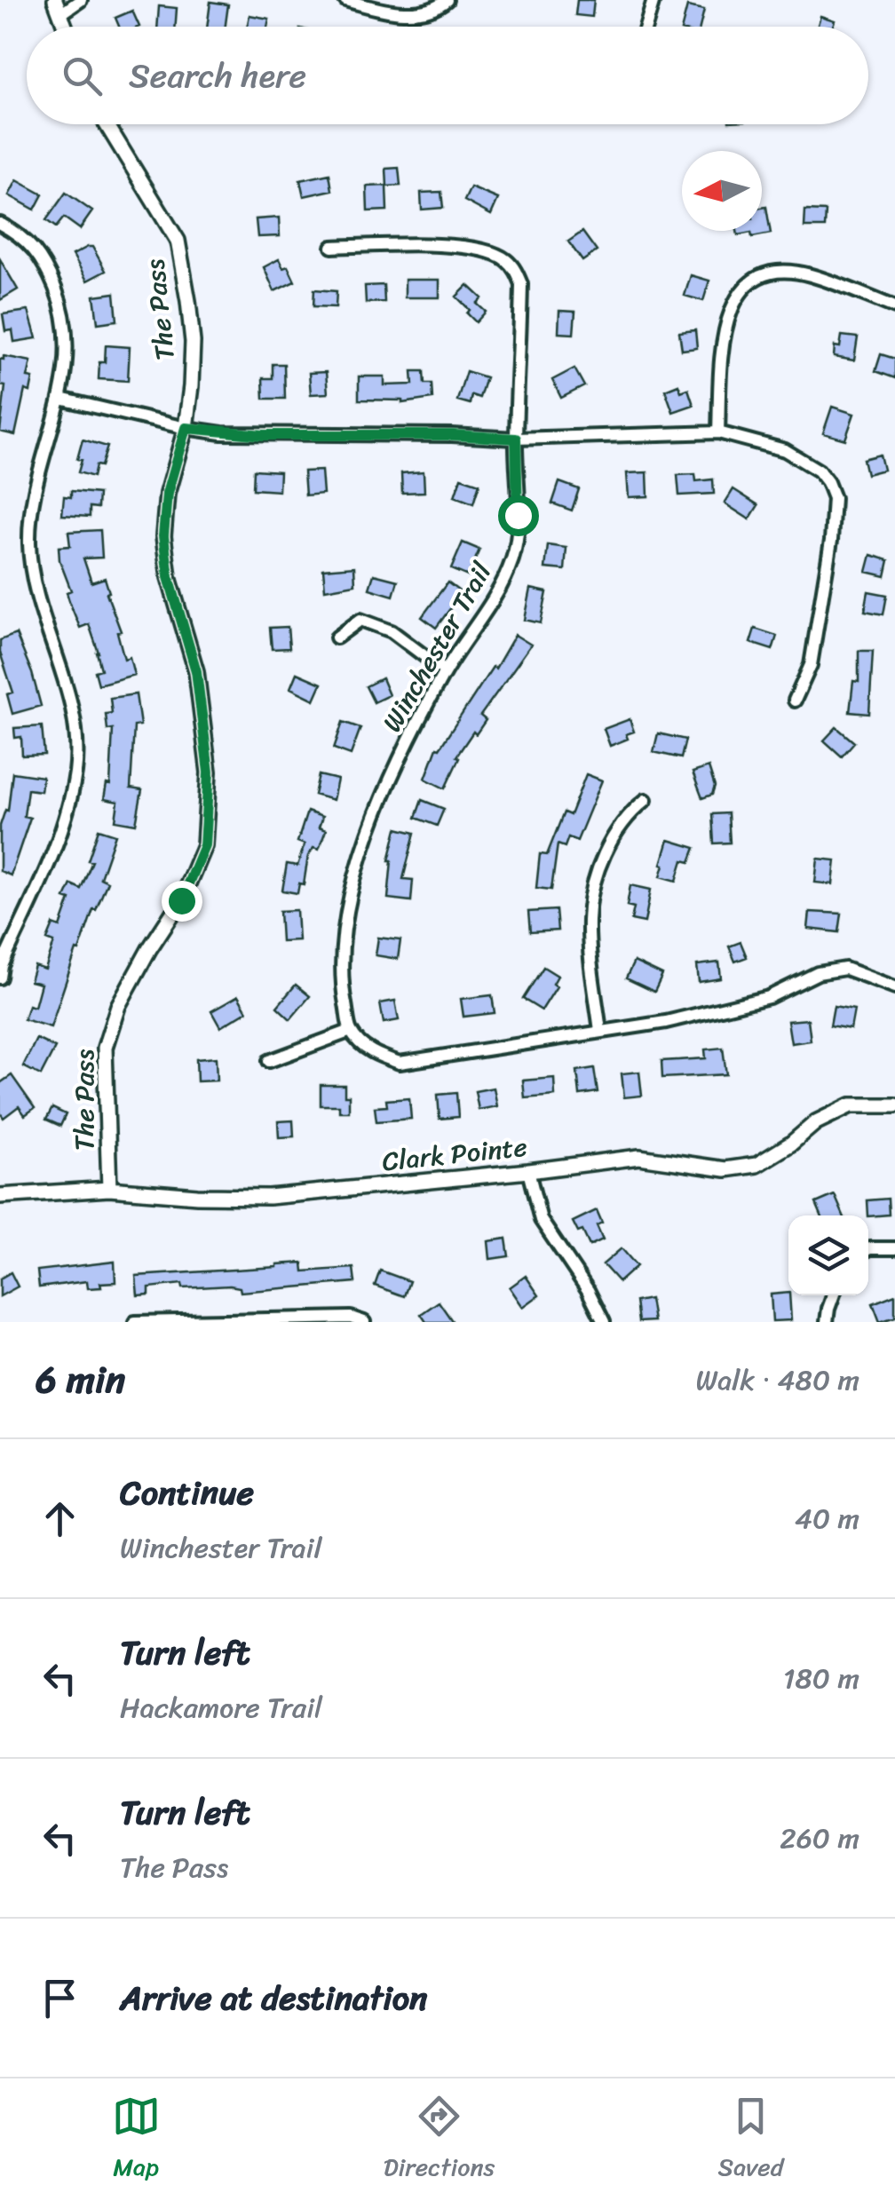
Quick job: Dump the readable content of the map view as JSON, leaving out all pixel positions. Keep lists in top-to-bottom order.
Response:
{
  "streets": {
    "street": ["The Pass", "Winchester Trail", "Clark Pointe"]
  },
  "crossings": [
    ["The Pass", "Clark Pointe"]
  ],
  "north": "left",
  "page": {
    "search": "Search here",
    "heading": ["6 min", "Walk · 480 m"],
    "list": [
      ["Continue", "Winchester Trail", "40 m"],
      ["Turn left", "Hackamore Trail", "180 m"],
      ["Turn left", "The Pass", "260 m"],
      "Arrive at destination"
    ],
    "nav": ["Map", "Directions", "Saved"]
  }
}
